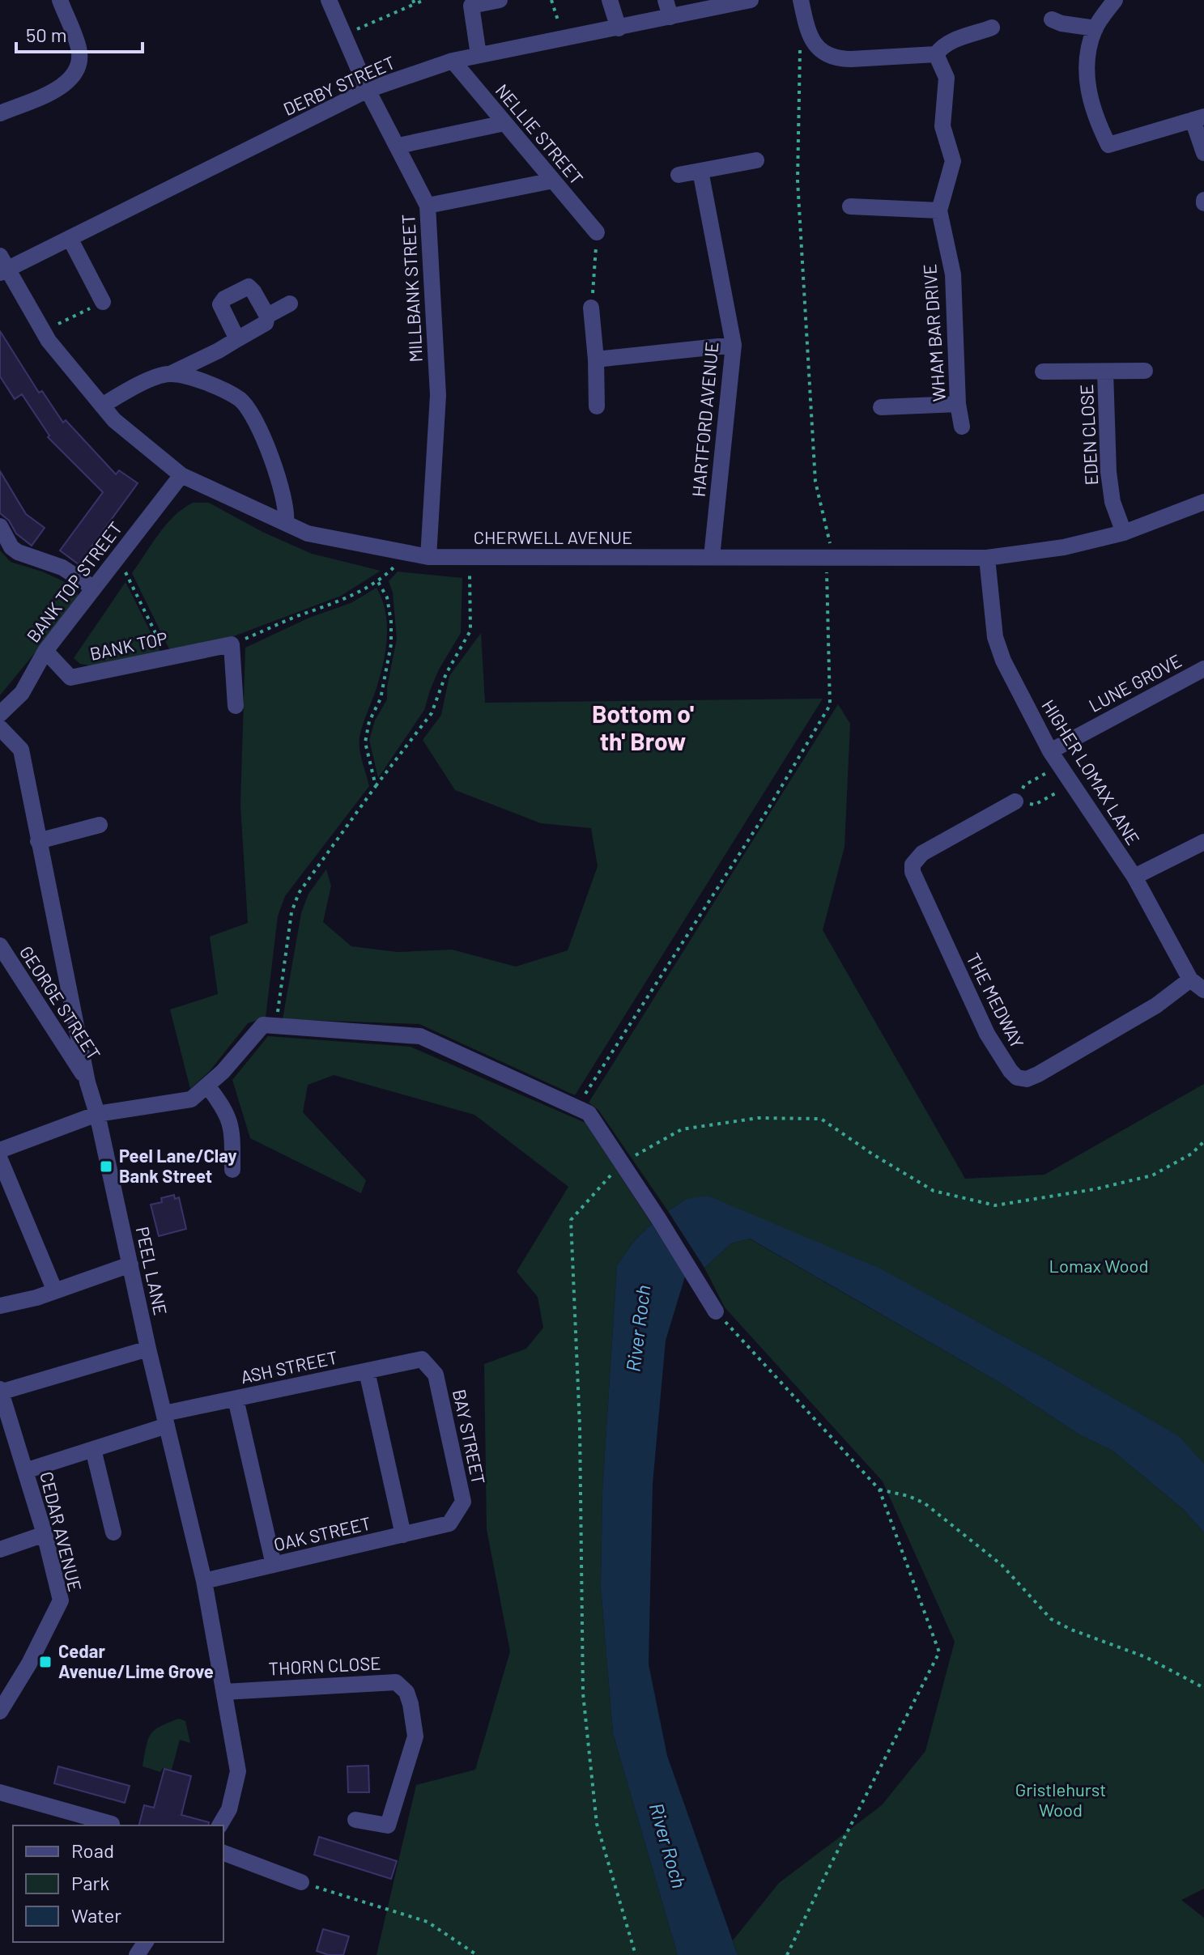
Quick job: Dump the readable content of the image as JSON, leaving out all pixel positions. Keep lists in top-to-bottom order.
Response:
{
  "streets": {
    "street": [
      "DERBY STREET",
      "NELLIE STREET",
      "MILLBANK STREET",
      "WHAM BAR DRIVE",
      "HARTFORD AVENUE",
      "EDEN CLOSE",
      "CHERWELL AVENUE",
      "BANK TOP STREET",
      "BANK TOP",
      "LUNE GROVE",
      "HIGHER LOMAX LANE",
      "THE MEDWAY",
      "GEORGE STREET",
      "PEEL LANE",
      "ASH STREET",
      "BAY STREET",
      "CEDAR AVENUE",
      "OAK STREET",
      "THORN CLOSE"
    ]
  },
  "crossings": [
    ["DERBY STREET", "NELLIE STREET"],
    ["DERBY STREET", "MILLBANK STREET"],
    ["DERBY STREET", "CHERWELL AVENUE"],
    ["MILLBANK STREET", "CHERWELL AVENUE"],
    ["HARTFORD AVENUE", "CHERWELL AVENUE"],
    ["EDEN CLOSE", "CHERWELL AVENUE"],
    ["CHERWELL AVENUE", "BANK TOP STREET"],
    ["CHERWELL AVENUE", "HIGHER LOMAX LANE"],
    ["BANK TOP STREET", "BANK TOP"],
    ["LUNE GROVE", "HIGHER LOMAX LANE"],
    ["HIGHER LOMAX LANE", "THE MEDWAY"],
    ["GEORGE STREET", "PEEL LANE"],
    ["PEEL LANE", "ASH STREET"],
    ["PEEL LANE", "OAK STREET"],
    ["PEEL LANE", "THORN CLOSE"],
    ["ASH STREET", "BAY STREET"],
    ["ASH STREET", "CEDAR AVENUE"],
    ["BAY STREET", "OAK STREET"]
  ],
  "districts": ["Bottom o' th' Brow"],
  "water": ["River Roch"],
  "parks": ["Lomax Wood", "Gristlehurst Wood"],
  "places": {
    "transit": ["Peel Lane/Clay Bank Street", "Cedar Avenue/Lime Grove"]
  },
  "legend": ["Road", "Park", "Water"],
  "scale_bar": "50 m"
}
